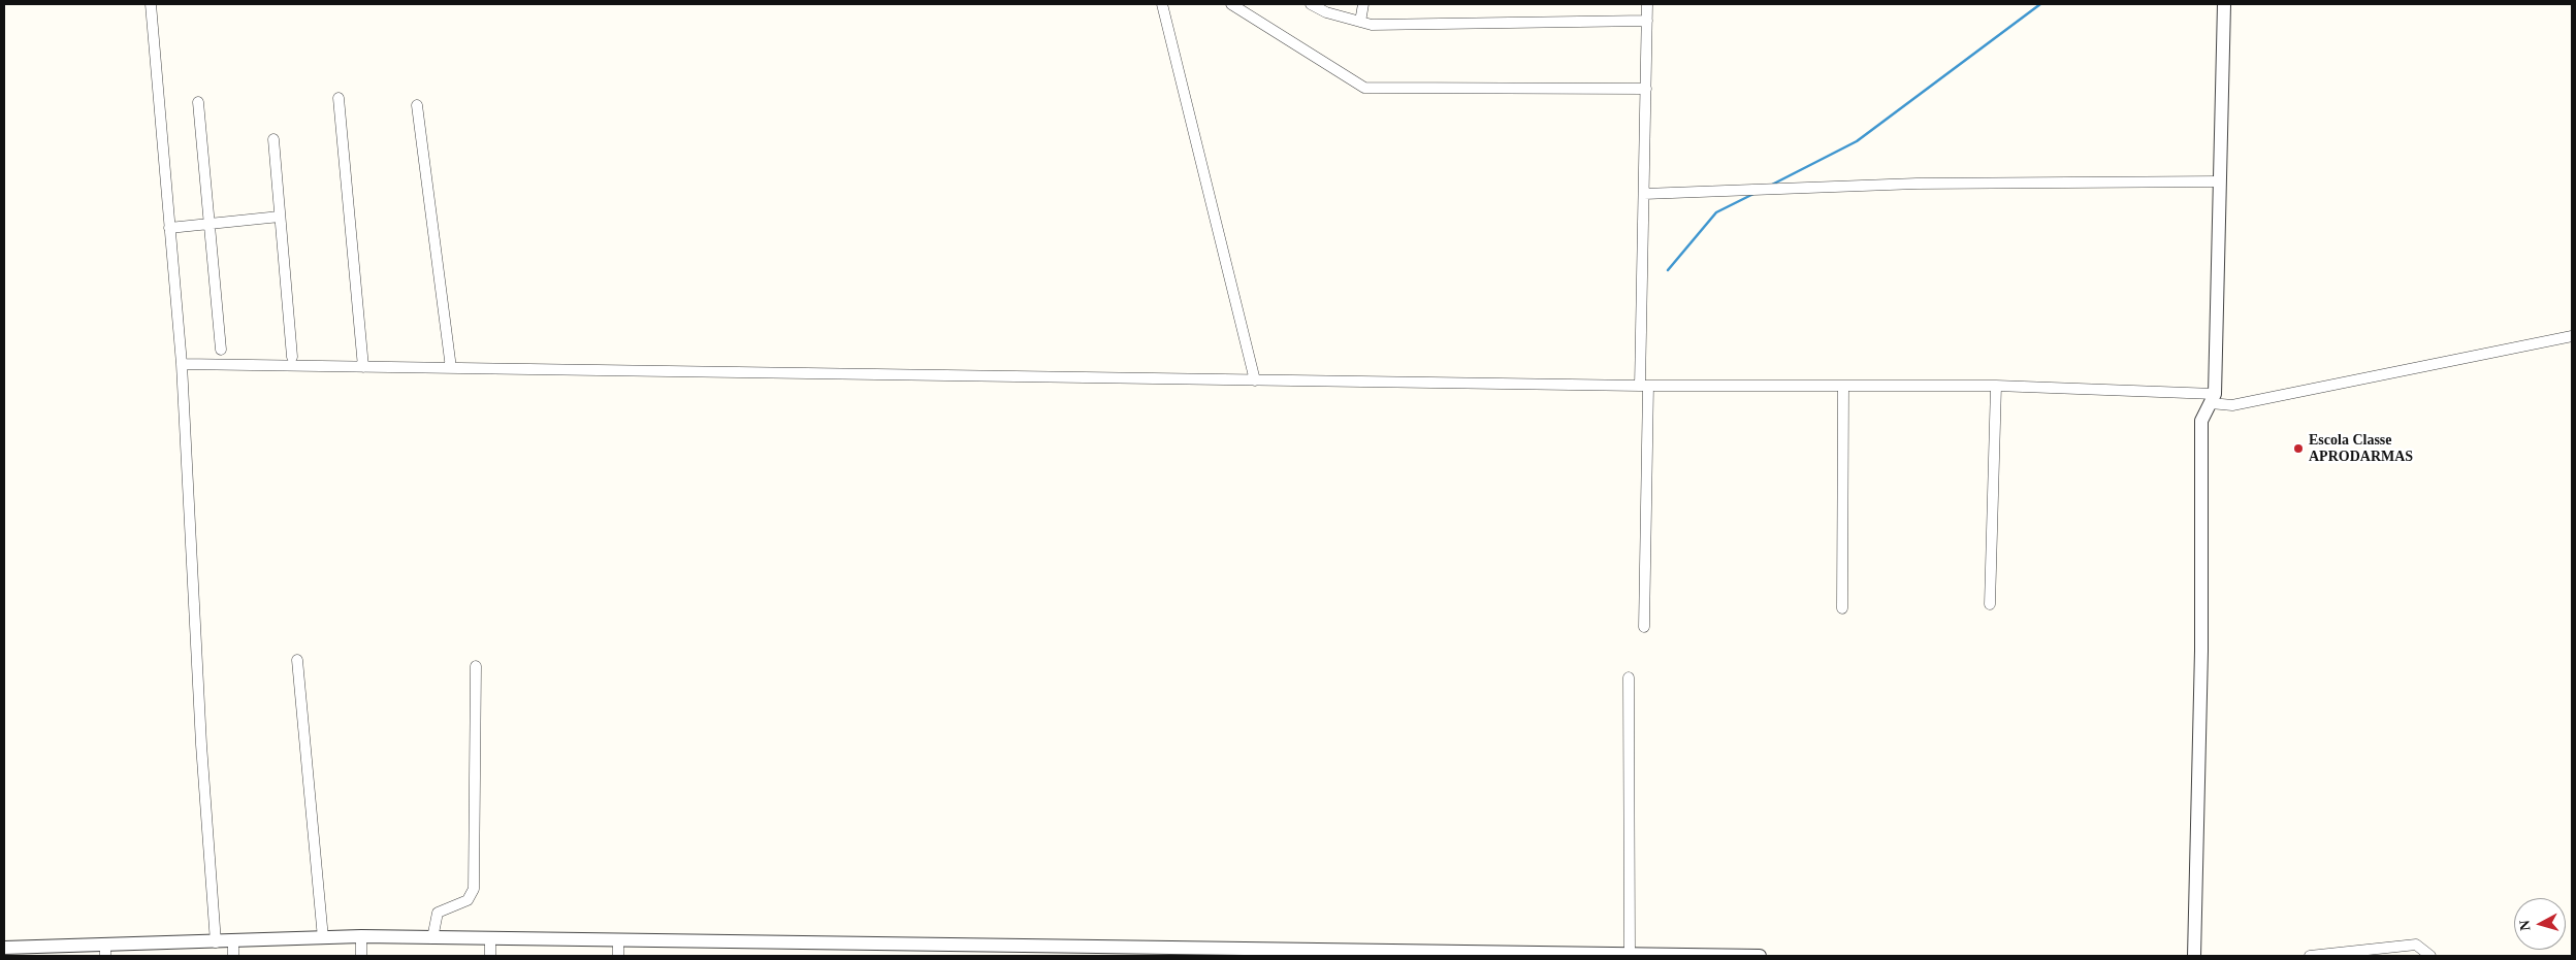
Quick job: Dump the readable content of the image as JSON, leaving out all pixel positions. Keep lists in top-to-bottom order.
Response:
{
  "places": ["Escola Classe APRODARMAS"],
  "north": "left"
}
